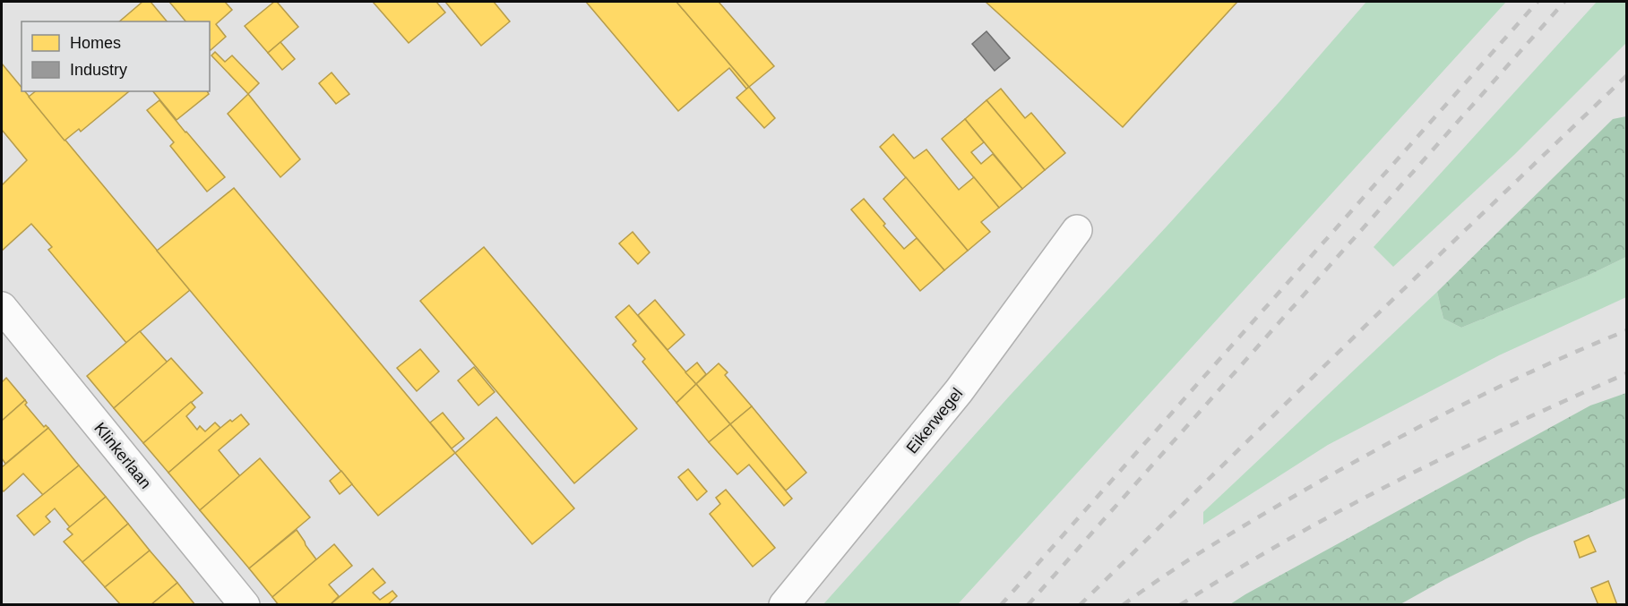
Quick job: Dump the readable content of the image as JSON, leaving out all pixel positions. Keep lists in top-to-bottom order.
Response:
{
  "streets": {
    "street": ["Eikerwegel", "Klinkerlaan"]
  },
  "legend": ["Homes", "Industry"]
}
